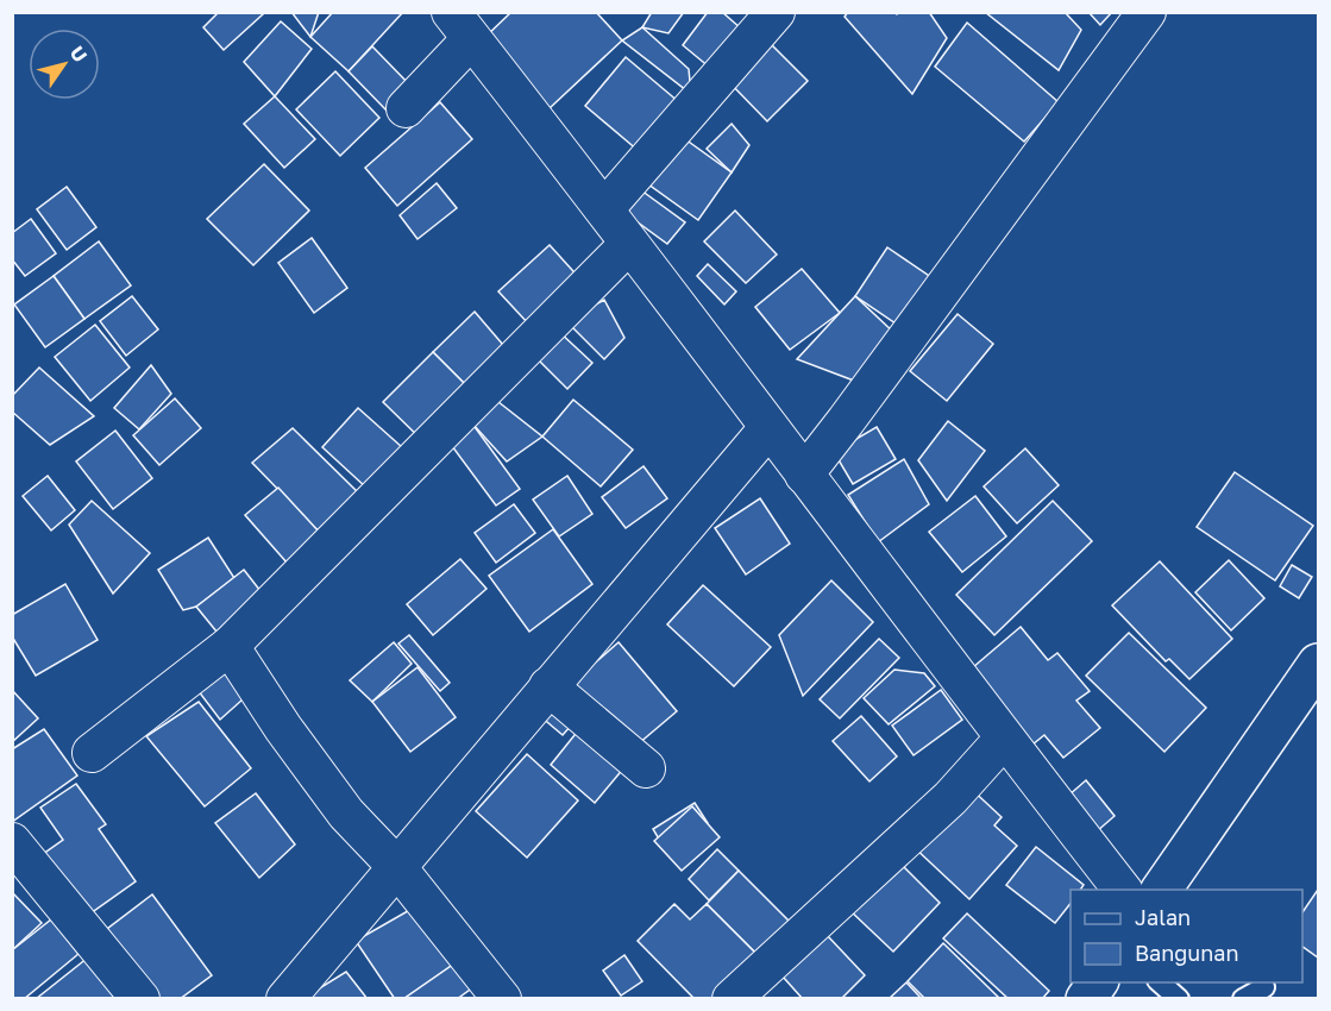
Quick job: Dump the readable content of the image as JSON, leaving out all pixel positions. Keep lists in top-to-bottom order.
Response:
{
  "legend": ["Jalan", "Bangunan"],
  "north": "top right"
}
